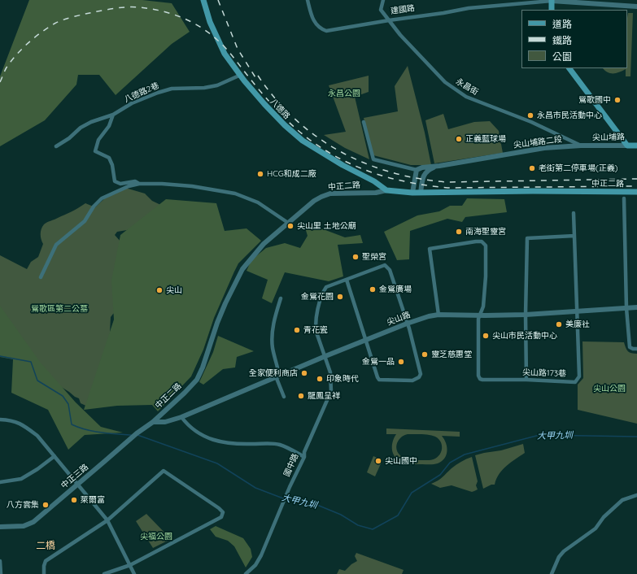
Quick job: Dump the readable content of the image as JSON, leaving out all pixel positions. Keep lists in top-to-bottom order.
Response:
{
  "streets": {
    "main road": ["八德路", "尖山埔路", "中正二路"],
    "street": [
      "建國路",
      "永昌街",
      "八德路2巷",
      "尖山埔路二段",
      "尖山路",
      "尖山路173巷",
      "國中路",
      "中正三路"
    ]
  },
  "crossings": [
    ["建國路", "永昌街"],
    ["永昌街", "尖山埔路"],
    ["永昌街", "尖山埔路二段"],
    ["八德路2巷", "八德路"],
    ["八德路", "中正二路"],
    ["尖山埔路", "尖山埔路二段"],
    ["中正二路", "尖山路"],
    ["中正二路", "中正三路"],
    ["尖山路", "尖山路173巷"],
    ["尖山路", "國中路"],
    ["尖山路", "中正三路"]
  ],
  "districts": ["二橋"],
  "water": ["大甲九圳"],
  "parks": [
    "永昌公園",
    "鶯歌區第二公墓",
    "尖山公園",
    "尖福公園"
  ],
  "places": [
    "鶯歌國中",
    "永昌市民活動中心",
    "正義藍球場",
    "老街第二停車場(正義)",
    "HCG和成二廠",
    "尖山里 土地公廟",
    "南海聖靈宮",
    "聖榮宮",
    "金鶯廣場",
    "尖山",
    "金鶯花園",
    "美廉社",
    "青花瓷",
    "尖山市民活動中心",
    "靈芝慈惠堂",
    "金鶯一品",
    "全家便利商店",
    "印象時代",
    "龍鳳呈祥",
    "尖山國中",
    "萊爾富",
    "八方雲集"
  ],
  "legend": ["道路", "鐵路", "公園"]
}
